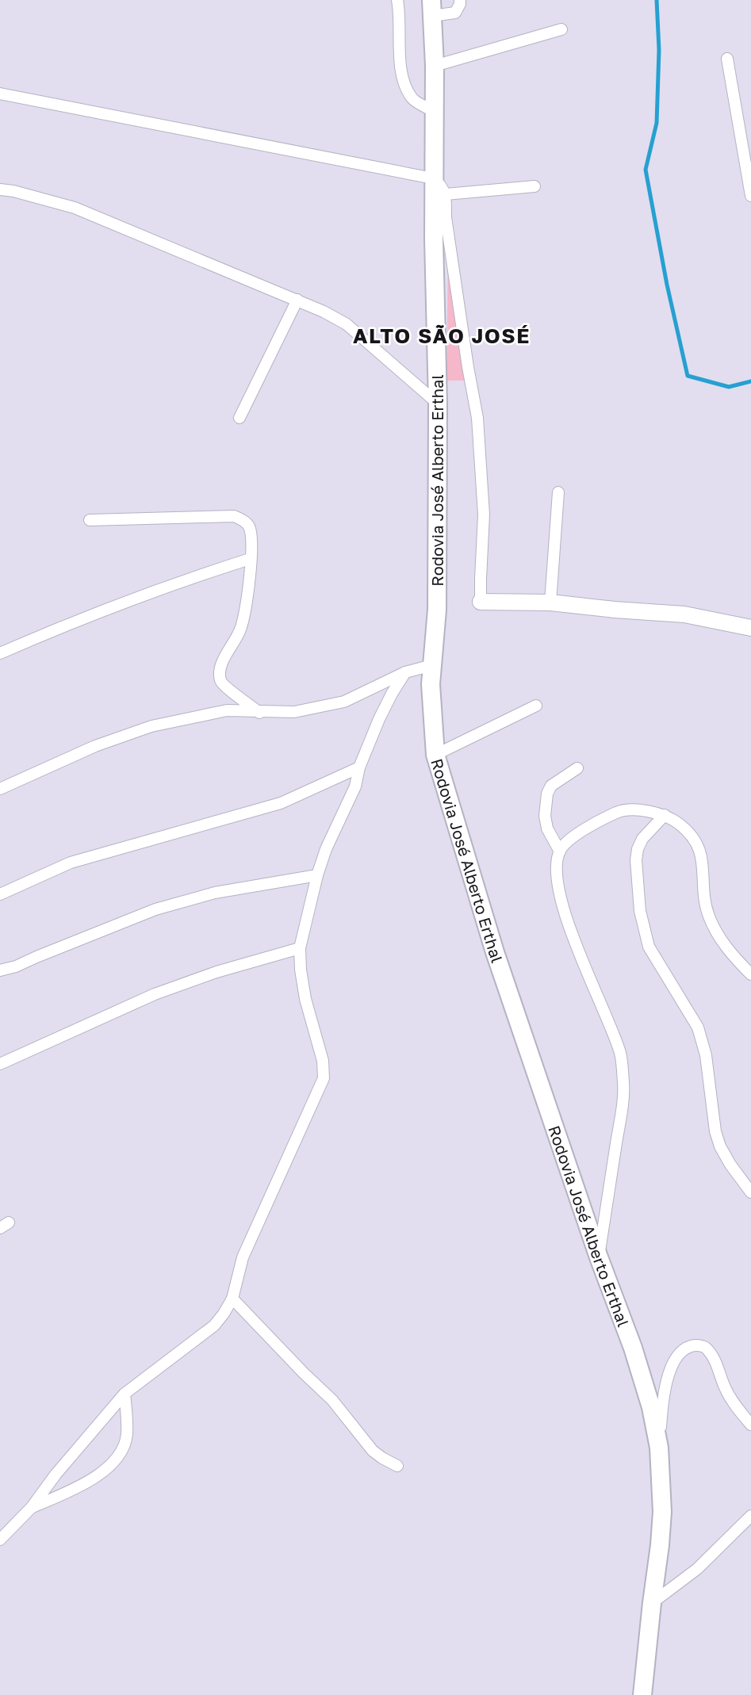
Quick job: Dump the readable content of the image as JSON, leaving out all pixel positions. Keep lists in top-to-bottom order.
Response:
{
  "streets": {
    "main road": ["Rodovia José Alberto Erthal"]
  },
  "districts": ["ALTO SÃO JOSÉ"]
}
